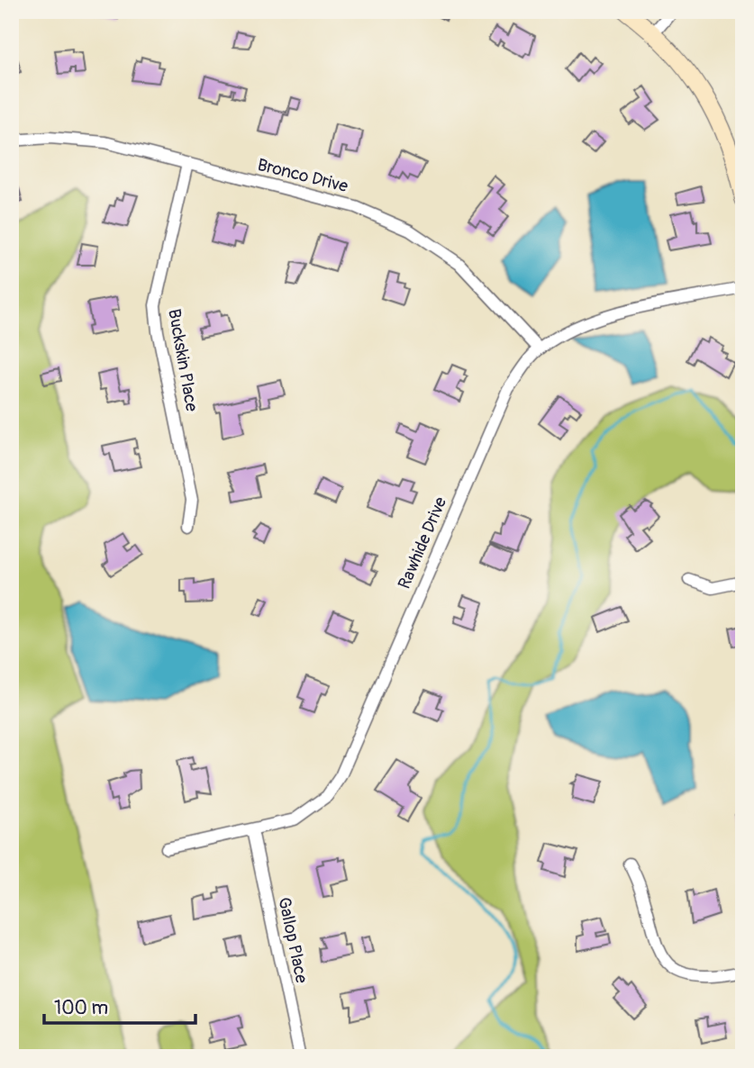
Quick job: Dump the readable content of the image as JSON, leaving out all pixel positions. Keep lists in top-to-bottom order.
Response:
{
  "streets": {
    "street": [
      "Bronco Drive",
      "Buckskin Place",
      "Rawhide Drive",
      "Gallop Place"
    ]
  },
  "crossings": [
    ["Bronco Drive", "Buckskin Place"],
    ["Bronco Drive", "Rawhide Drive"],
    ["Rawhide Drive", "Gallop Place"]
  ],
  "scale_bar": "100 m"
}
